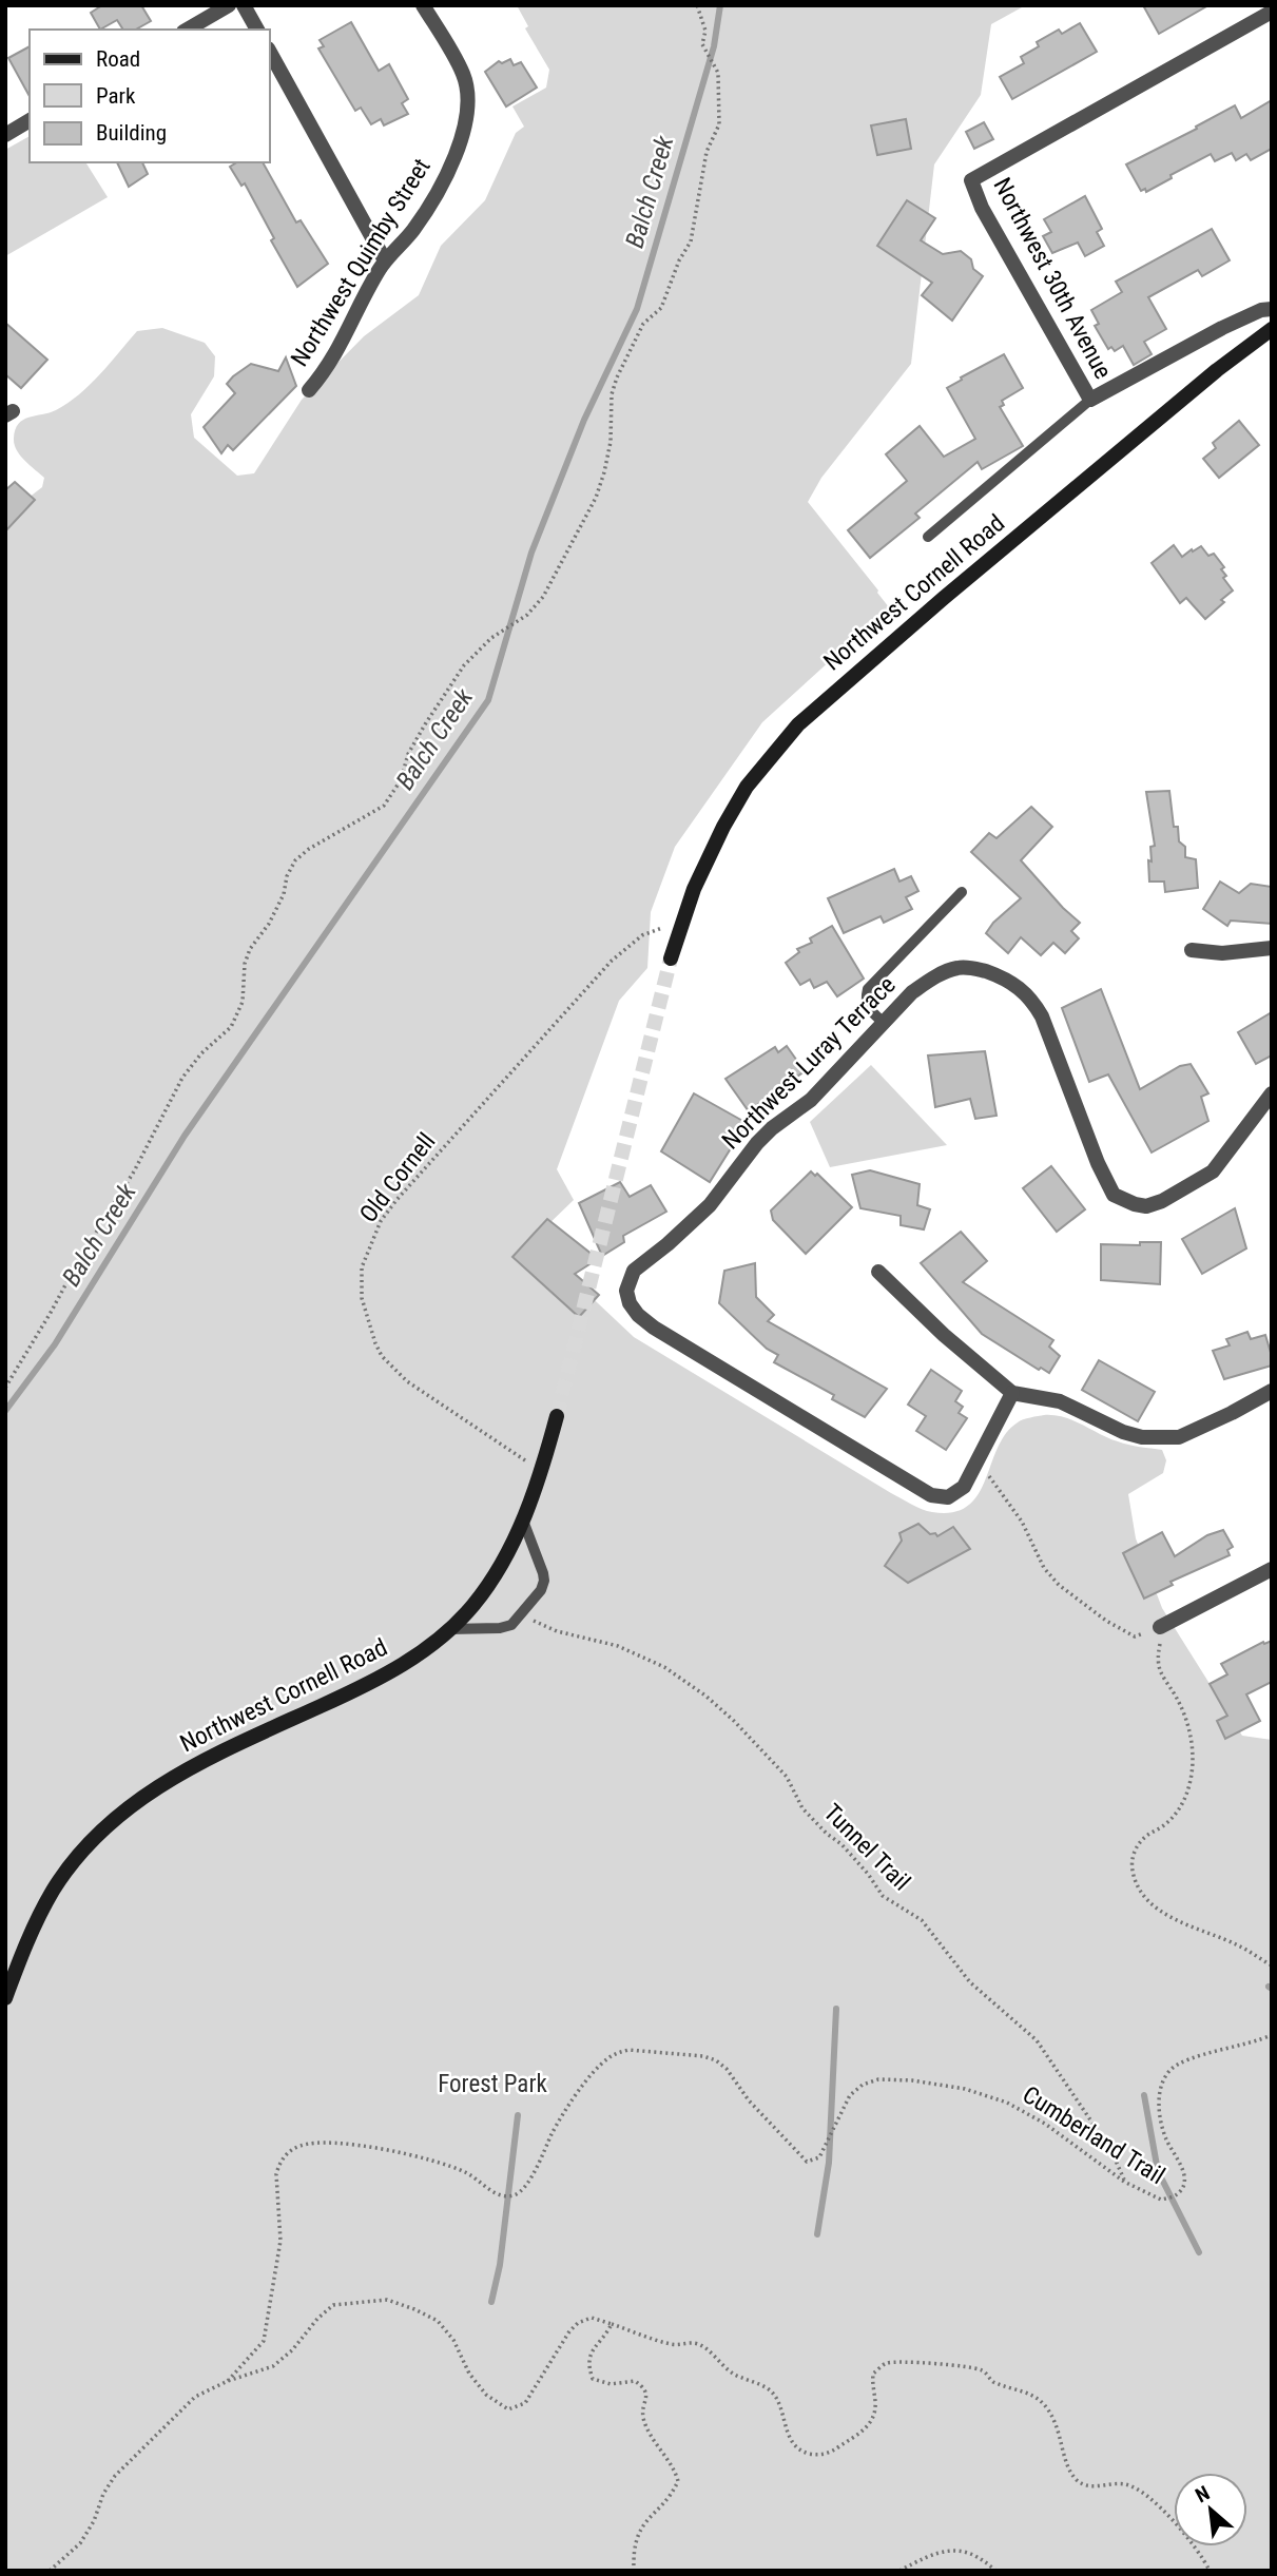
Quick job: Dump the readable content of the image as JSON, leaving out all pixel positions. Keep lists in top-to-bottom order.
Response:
{
  "streets": {
    "main road": ["Northwest Cornell Road"],
    "street": ["Northwest Quimby Street", "Northwest 30th Avenue", "Northwest Luray Terrace"],
    "path": ["Old Cornell", "Tunnel Trail", "Cumberland Trail"]
  },
  "crossings": [
    ["Northwest Cornell Road", "Old Cornell"],
    ["Tunnel Trail", "Cumberland Trail"]
  ],
  "water": ["Balch Creek"],
  "parks": ["Forest Park"],
  "legend": ["Road", "Park", "Building"],
  "north": "top left"
}
